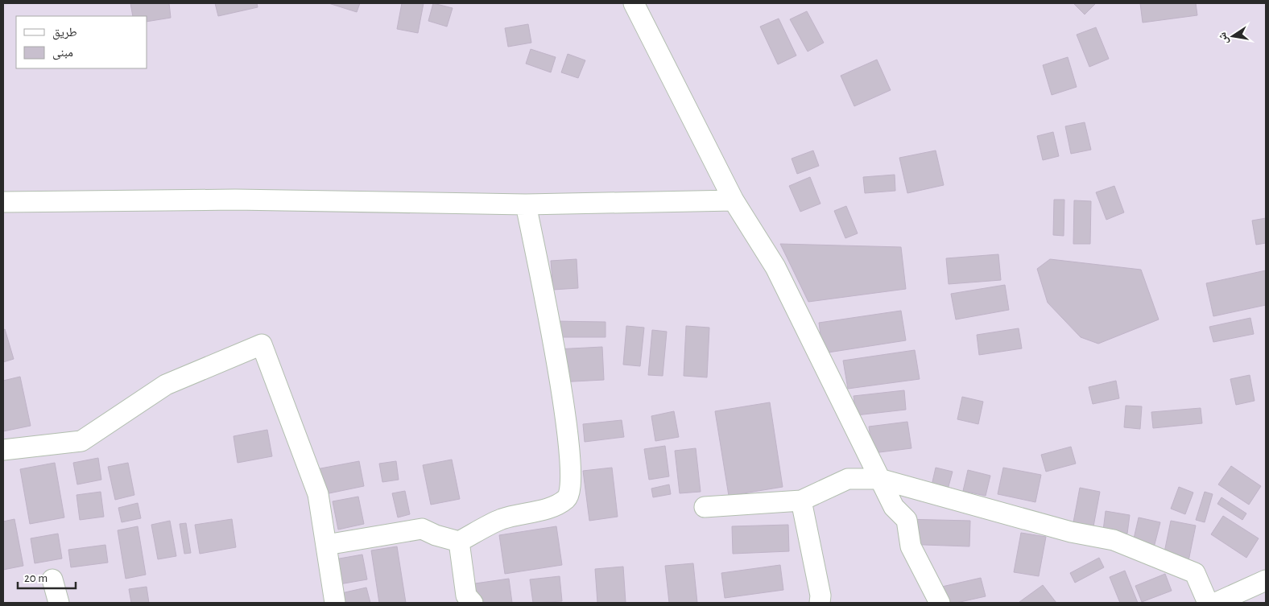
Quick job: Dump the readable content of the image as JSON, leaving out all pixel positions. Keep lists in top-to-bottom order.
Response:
{
  "legend": ["طريق", "مبنى"],
  "scale_bar": "20 m",
  "north": "left"
}
